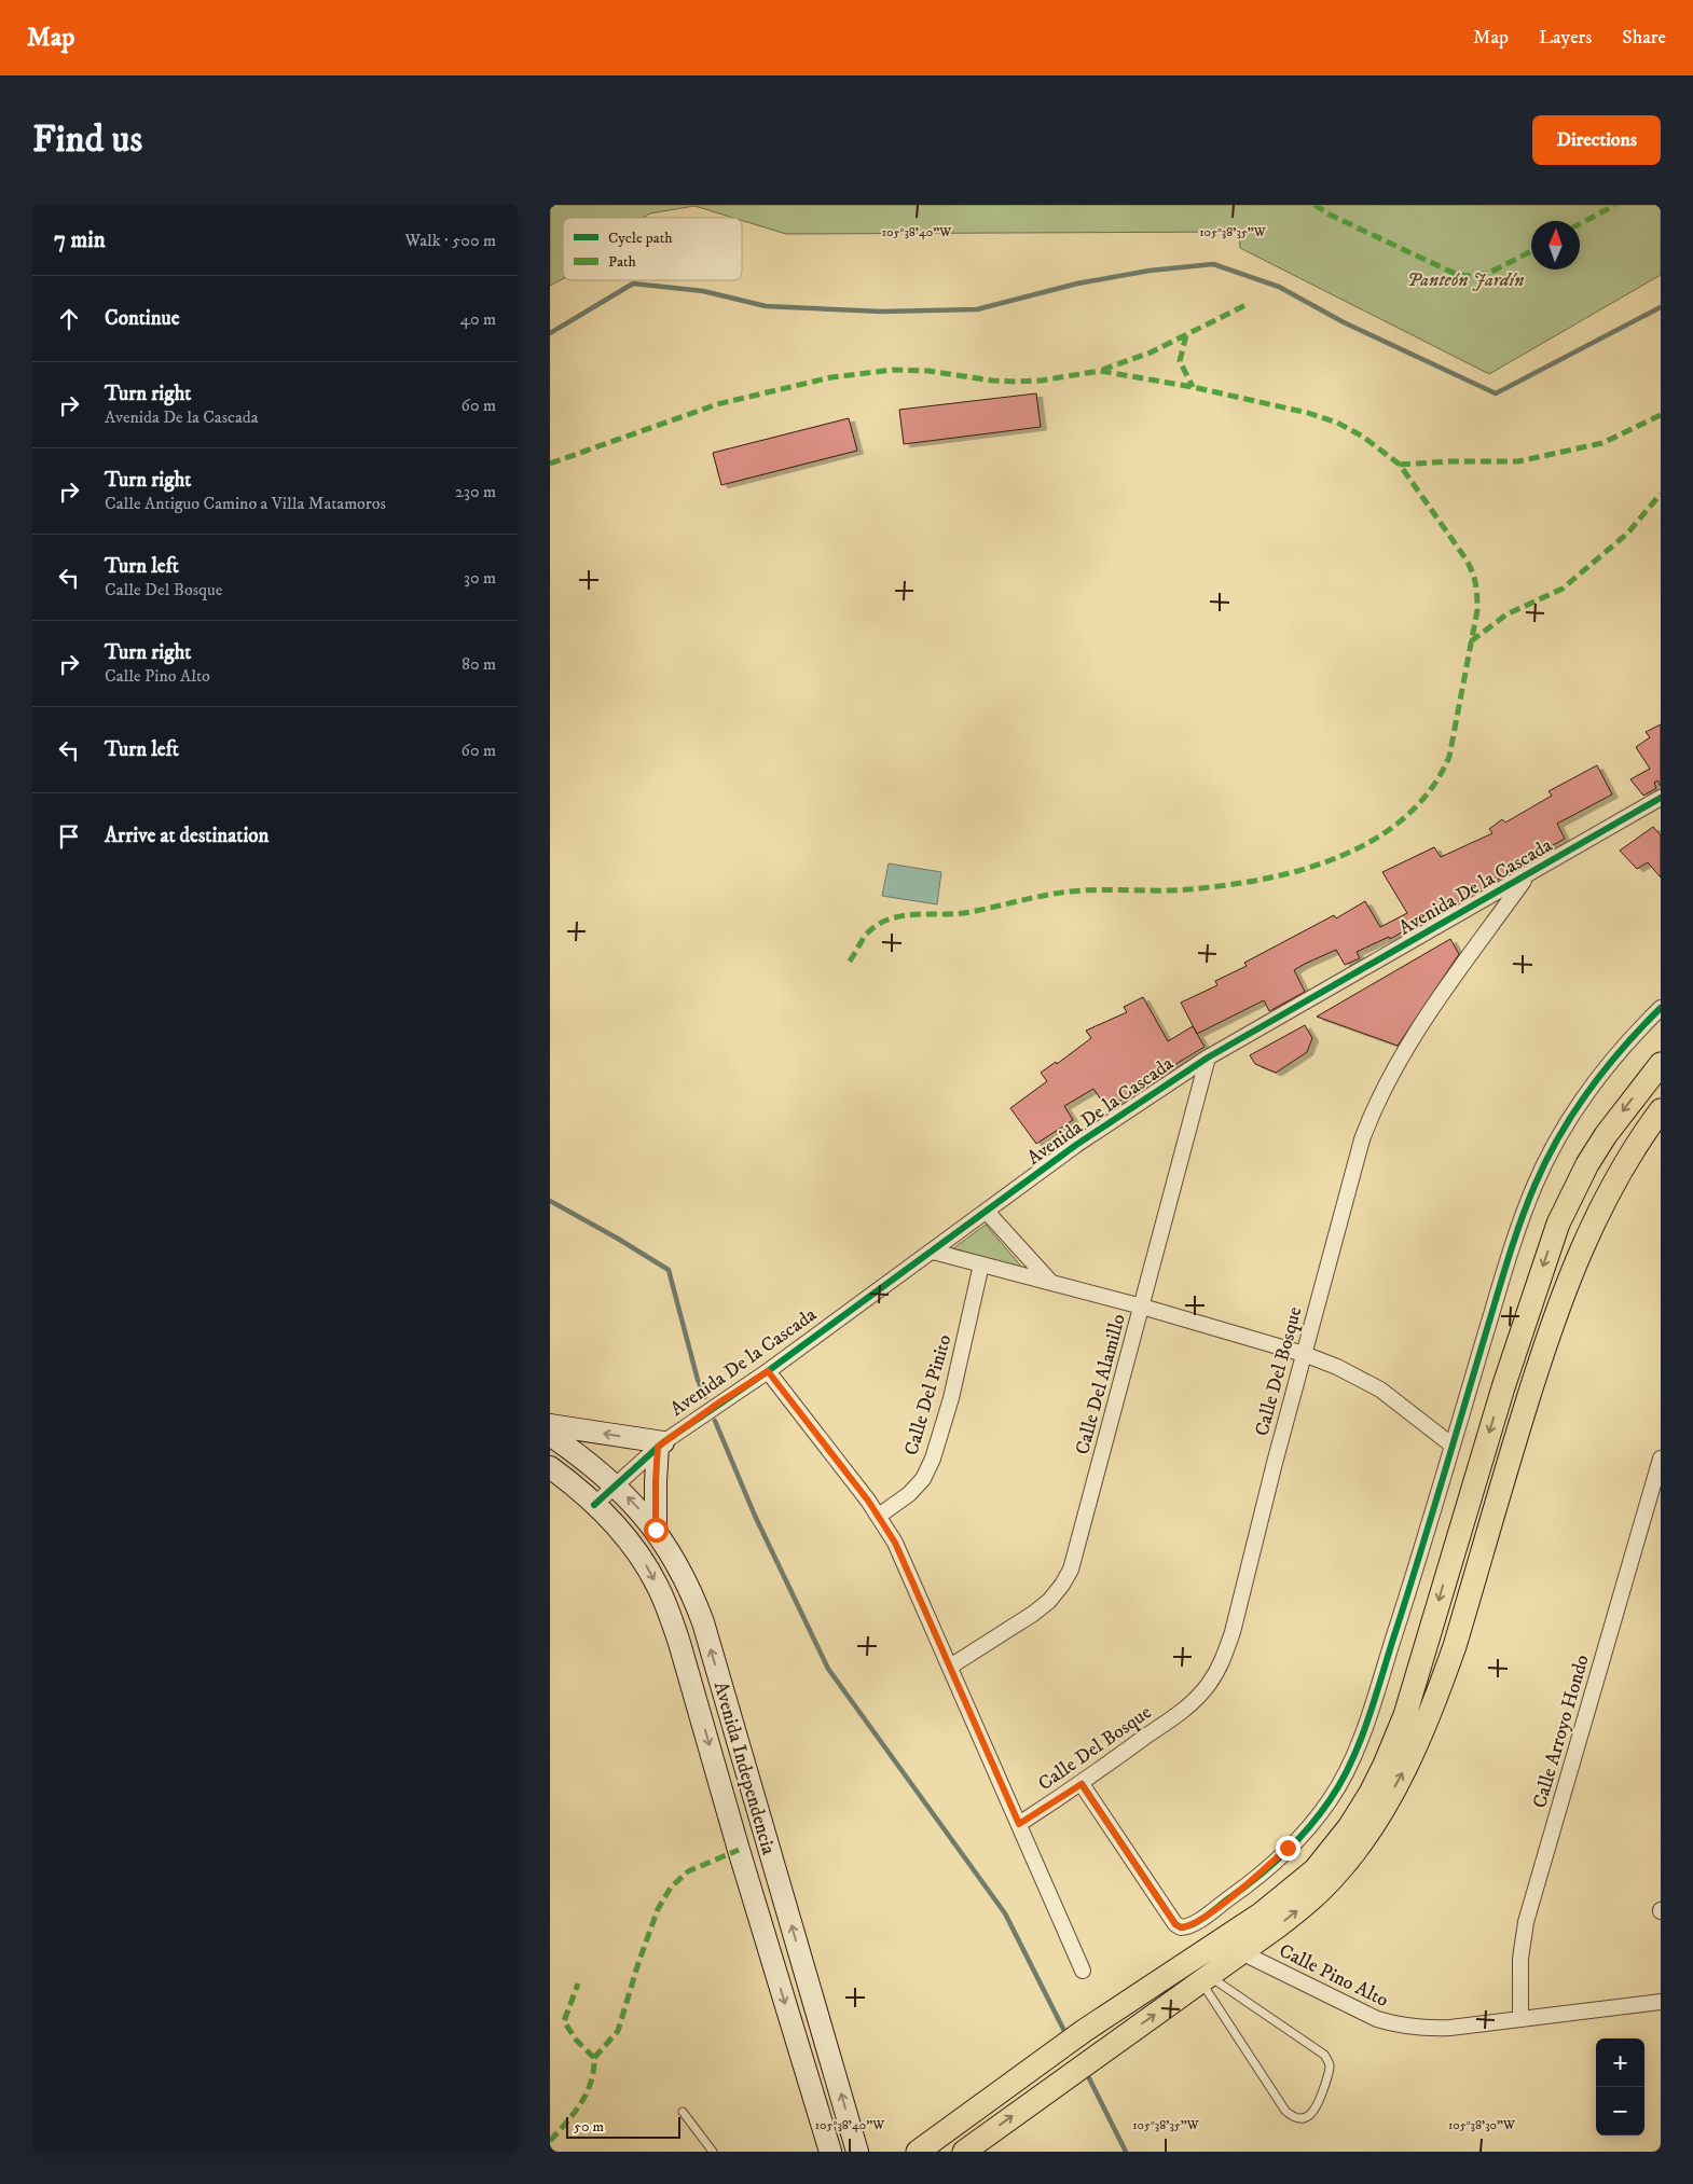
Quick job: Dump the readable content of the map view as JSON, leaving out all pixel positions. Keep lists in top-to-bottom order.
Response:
{
  "streets": {
    "main road": ["Avenida Independencia"],
    "street": [
      "Avenida De la Cascada",
      "Calle Del Bosque",
      "Calle Del Alamillo",
      "Calle Del Pinito",
      "Calle Arroyo Hondo",
      "Calle Pino Alto"
    ]
  },
  "crossings": [
    ["Avenida De la Cascada", "Calle Del Bosque"],
    ["Avenida De la Cascada", "Calle Del Alamillo"],
    ["Avenida De la Cascada", "Avenida Independencia"],
    ["Calle Arroyo Hondo", "Calle Pino Alto"]
  ],
  "parks": ["Panteón Jardín"],
  "legend": ["Cycle path", "Path"],
  "scale_bar": "50 m",
  "north": "top",
  "page": {
    "header": "Map",
    "nav": ["Map", "Layers", "Share"],
    "buttons": "Directions",
    "title": "Find us",
    "heading": ["7 min", "Walk · 500 m"],
    "list": [
      ["Continue", "40 m"],
      ["Turn right", "Avenida De la Cascada", "60 m"],
      ["Turn right", "Calle Antiguo Camino a Villa Matamoros", "230 m"],
      ["Turn left", "Calle Del Bosque", "30 m"],
      ["Turn right", "Calle Pino Alto", "80 m"],
      ["Turn left", "60 m"],
      "Arrive at destination"
    ],
    "map_buttons": ["+", "−"],
    "scale": "50 m"
  },
  "coordinates": ["105°38'40\"W", "105°38'35\"W", "105°38'30\"W"]
}
